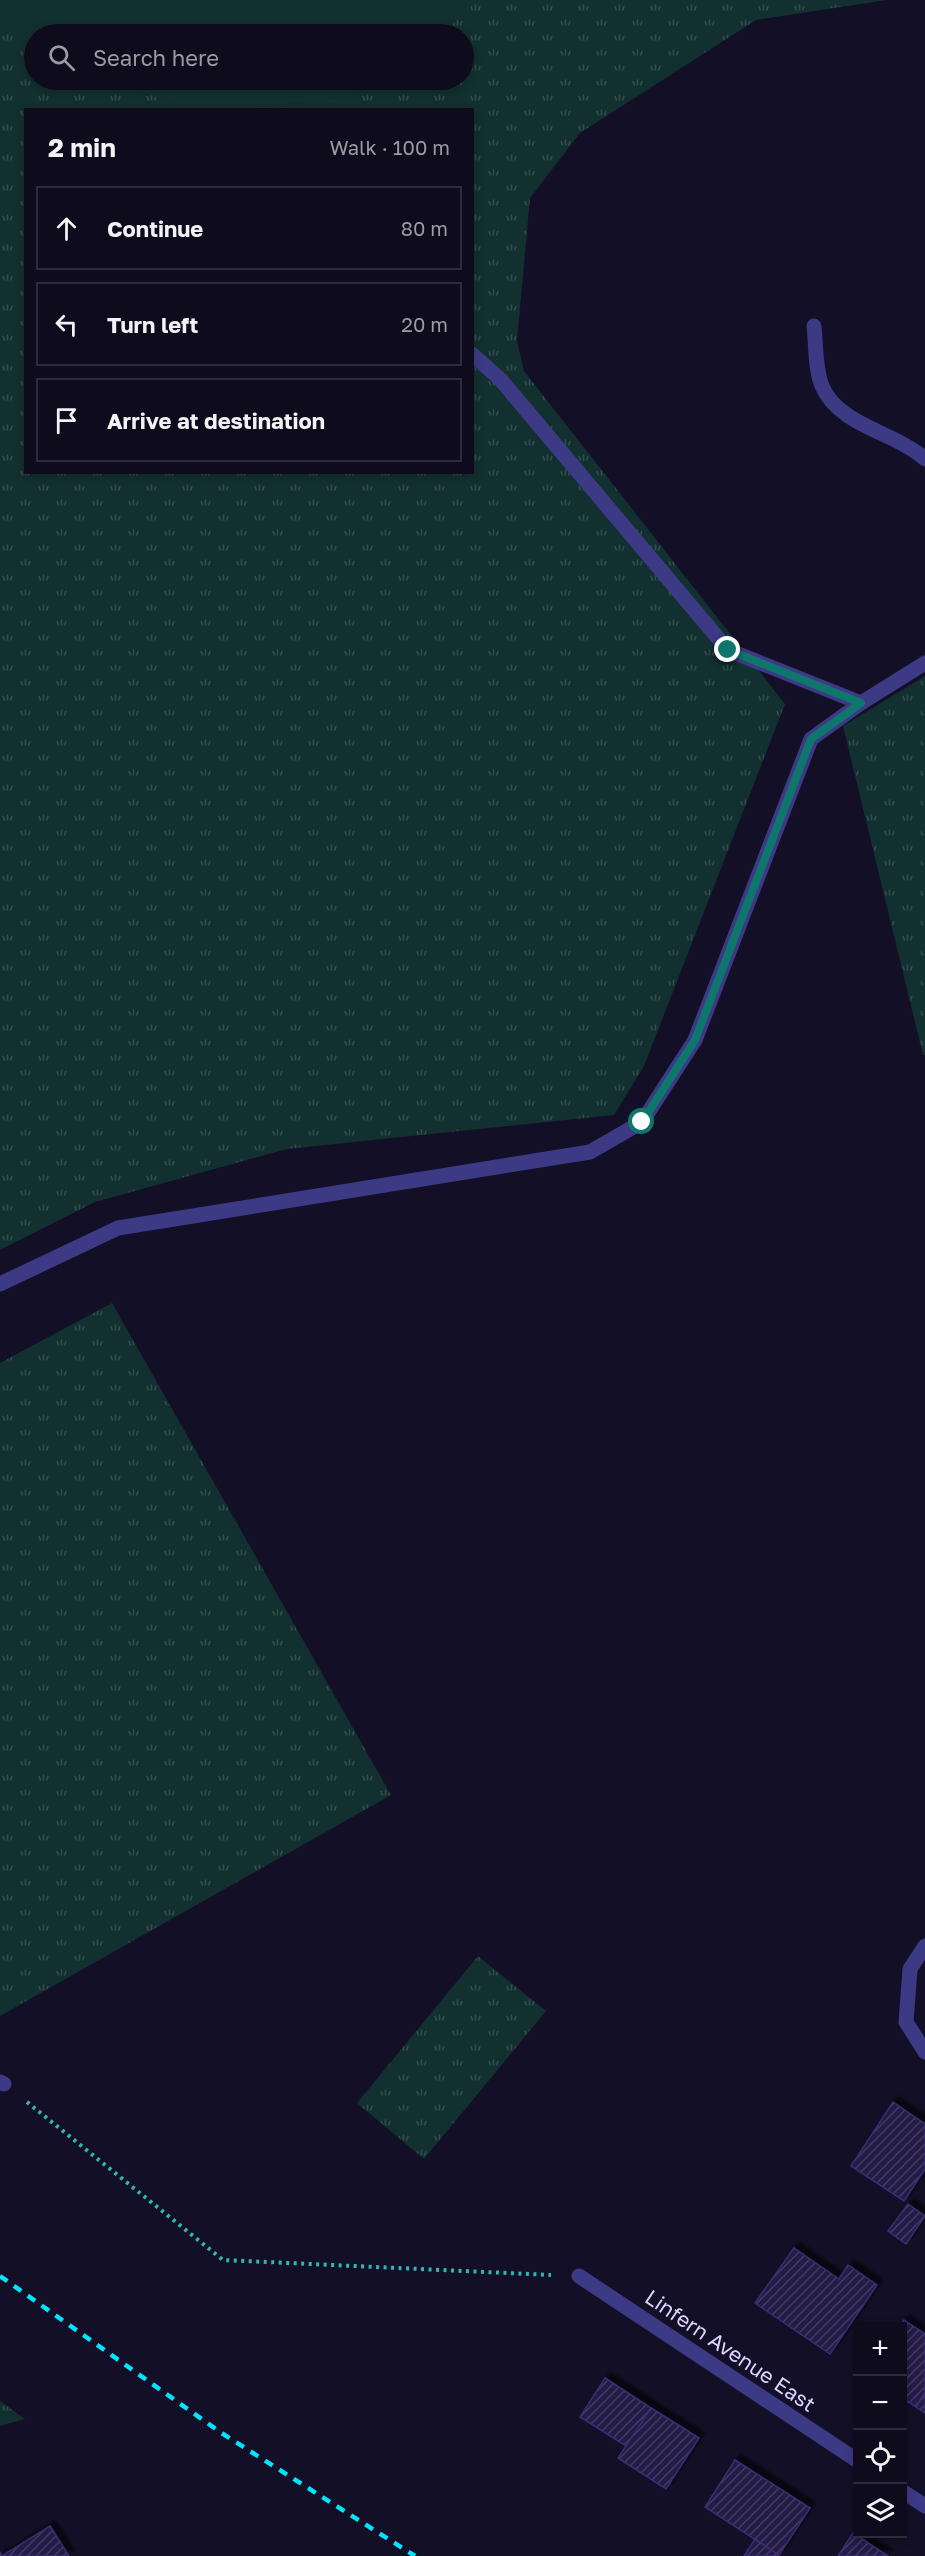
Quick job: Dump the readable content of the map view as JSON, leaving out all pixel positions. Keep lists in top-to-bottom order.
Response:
{
  "streets": {
    "street": ["Linfern Avenue East"]
  },
  "page": {
    "search": "Search here",
    "heading": ["2 min", "Walk · 100 m"],
    "list": [
      ["Continue", "80 m"],
      ["Turn left", "20 m"],
      "Arrive at destination"
    ],
    "map_buttons": ["+", "−"]
  }
}
